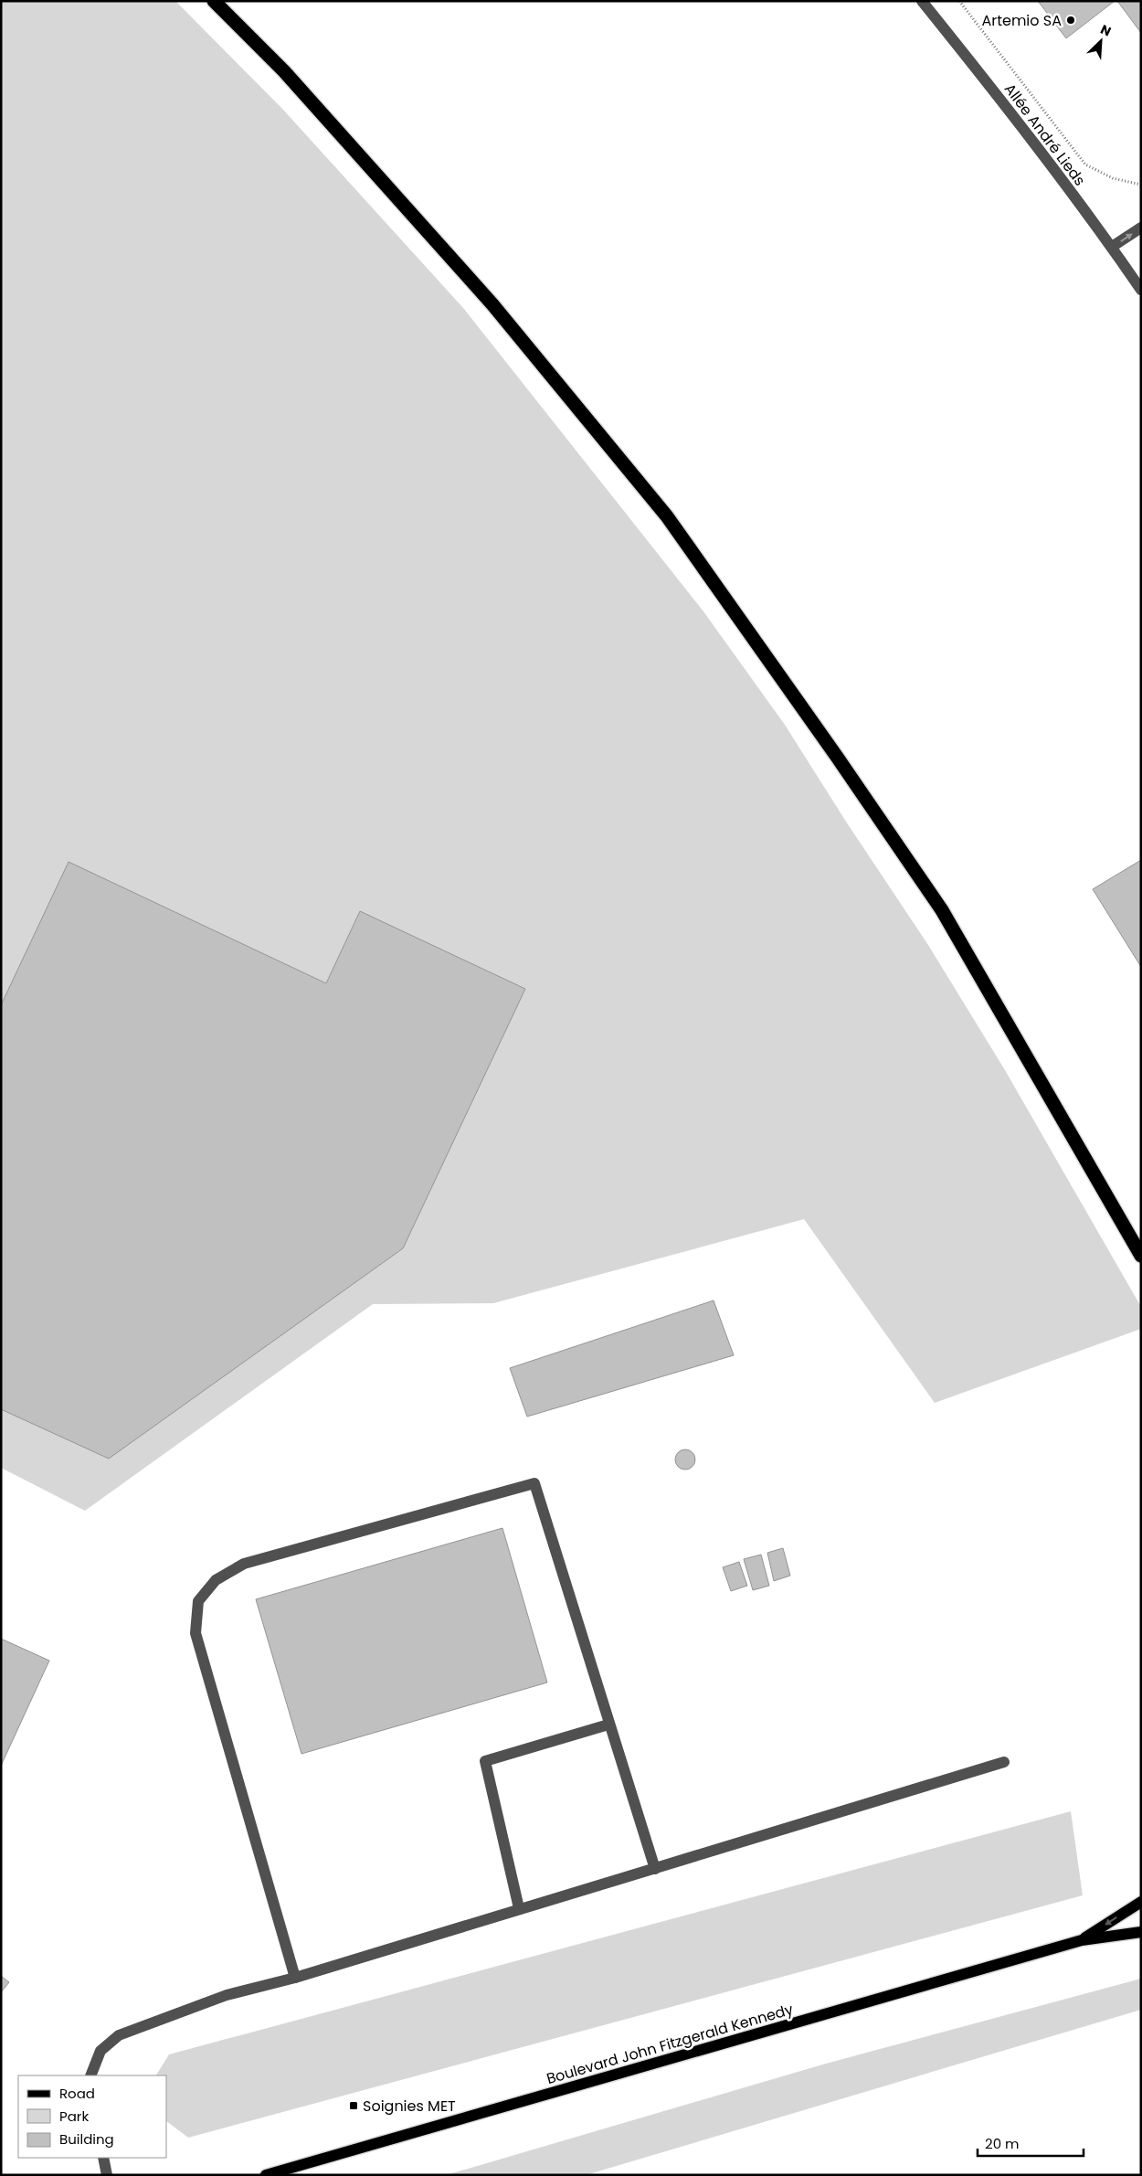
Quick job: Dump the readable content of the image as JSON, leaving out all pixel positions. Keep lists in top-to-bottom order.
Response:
{
  "streets": {
    "main road": ["Boulevard John Fitzgerald Kennedy"],
    "street": ["Allée André Lieds"]
  },
  "places": {
    "other": ["Artemio SA"],
    "transit": ["Soignies MET"]
  },
  "legend": ["Road", "Park", "Building"],
  "scale_bar": "20 m",
  "north": "top right"
}
